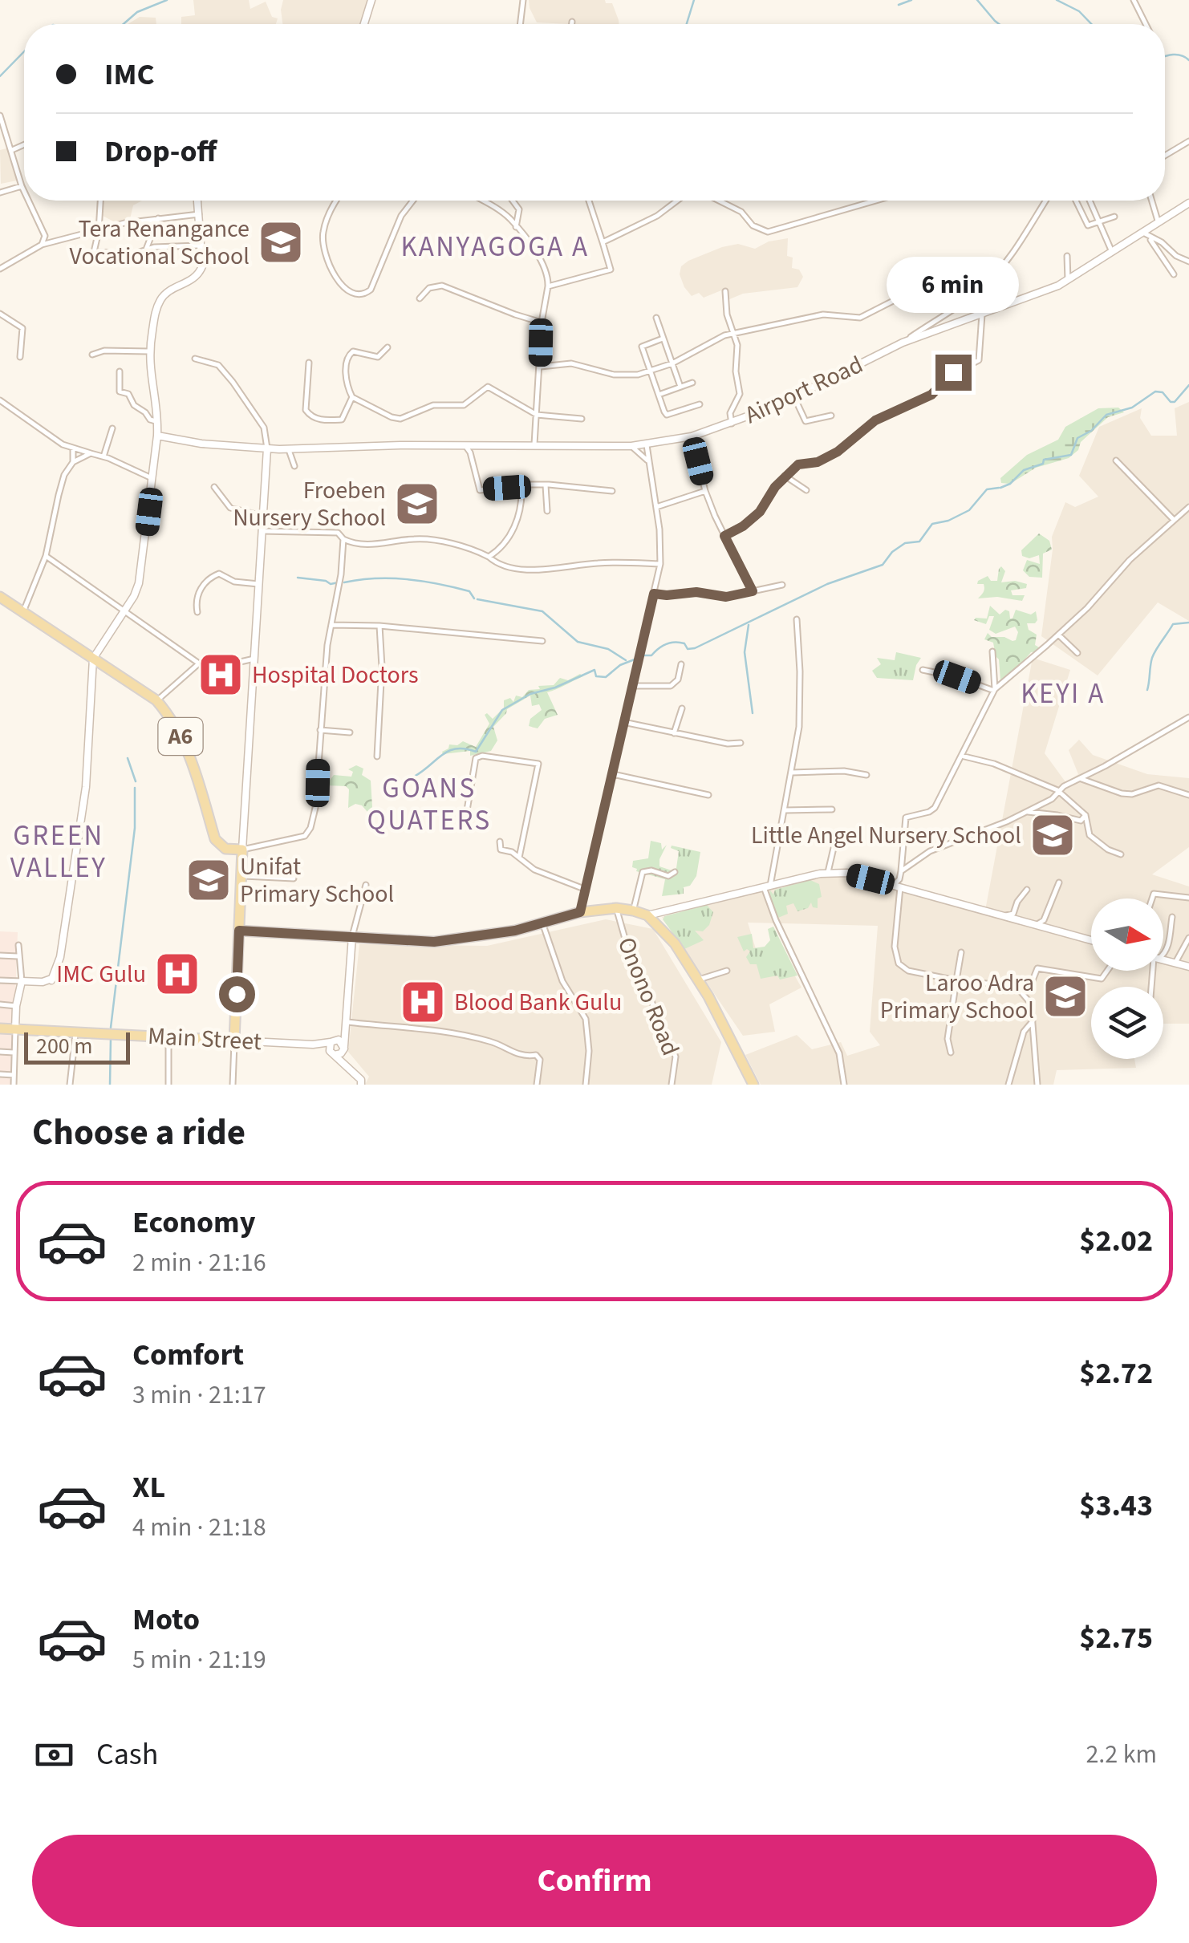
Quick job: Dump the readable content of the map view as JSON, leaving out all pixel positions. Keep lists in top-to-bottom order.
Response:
{
  "streets": {
    "main road": ["A6", "Main Street"],
    "street": ["Airport Road", "Onono Road"]
  },
  "districts": [
    "KANYAGOGA A",
    "KEYI A",
    "GOANS QUATERS",
    "GREEN VALLEY"
  ],
  "places": {
    "school or university": [
      "Tera Renangance Vocational School",
      "Froeben Nursery School",
      "Little Angel Nursery School",
      "Unifat Primary School",
      "Laroo Adra Primary School"
    ],
    "hospital": ["Hospital Doctors", "IMC Gulu", "Blood Bank Gulu"]
  },
  "scale_bar": "200 m",
  "north": "right",
  "page": {
    "banner": ["IMC", "Drop-off"],
    "bubble": "6 min",
    "scale": "200 m",
    "heading": "Choose a ride",
    "list": [
      {
        "name": "Economy",
        "note": "2 min · 21:16",
        "value": "$2.02"
      },
      {
        "name": "Comfort",
        "note": "3 min · 21:17",
        "value": "$2.72"
      },
      {
        "name": "XL",
        "note": "4 min · 21:18",
        "value": "$3.43"
      },
      {
        "name": "Moto",
        "note": "5 min · 21:19",
        "value": "$2.75"
      }
    ],
    "pay": ["Cash", "2.2 km"],
    "buttons": "Confirm"
  }
}
